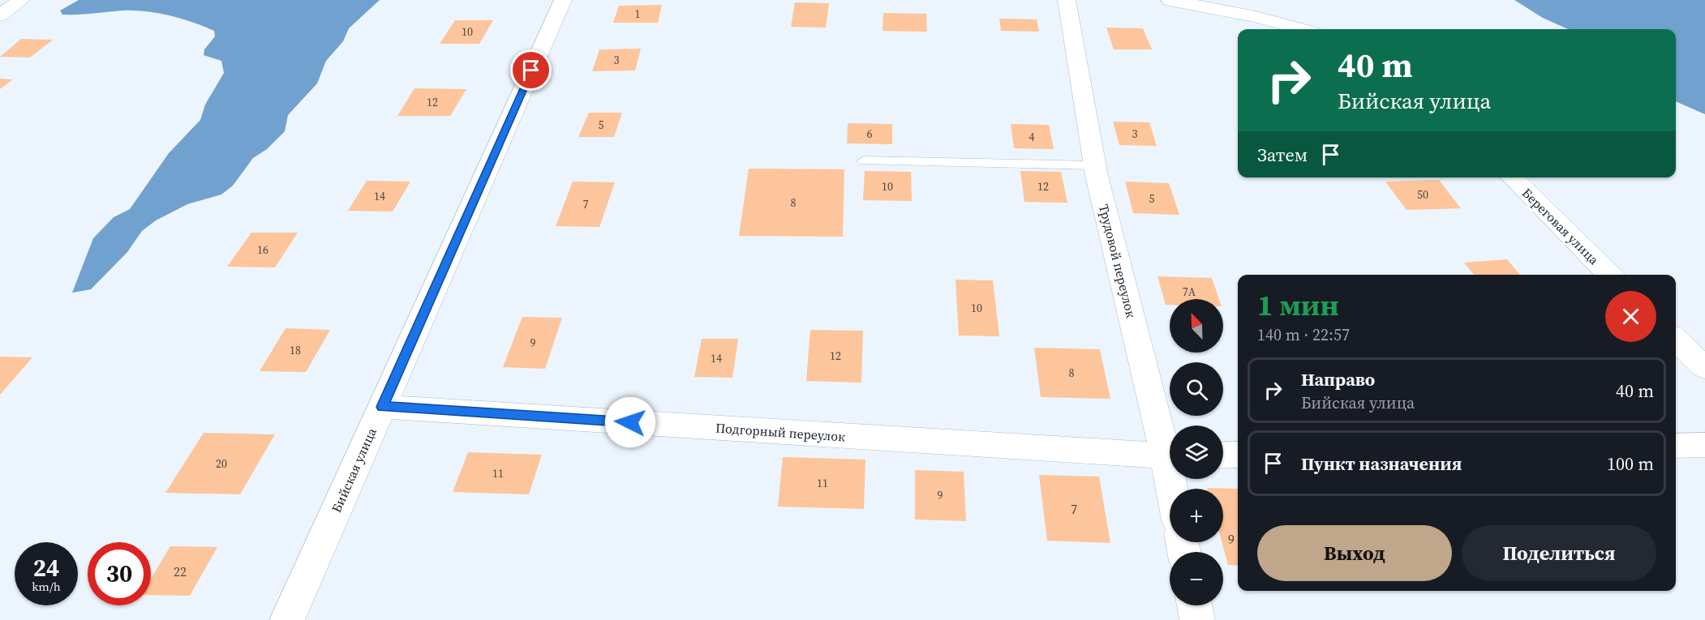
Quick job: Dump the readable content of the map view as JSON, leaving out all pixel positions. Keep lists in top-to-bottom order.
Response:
{
  "streets": {
    "street": [
      "Береговая улица",
      "Трудовой переулок",
      "Подгорный переулок",
      "Бийская улица"
    ]
  },
  "crossings": [
    ["Подгорный переулок", "Бийская улица"]
  ],
  "house_numbers": [
    "1",
    "10",
    "3",
    "12",
    "5",
    "6",
    "3",
    "4",
    "10",
    "12",
    "50",
    "14",
    "5",
    "8",
    "7",
    "16",
    "7А",
    "10",
    "9",
    "18",
    "12",
    "14",
    "8",
    "20",
    "11",
    "11",
    "9",
    "7",
    "9",
    "22"
  ],
  "north": "top left",
  "page": {
    "turn": ["40 m", "Бийская улица"],
    "then": "Затем",
    "heading": ["1 мин", "140 m · 22:57"],
    "map_buttons": ["+", "−"],
    "list": [
      {
        "name": "Направо",
        "note": "Бийская улица",
        "value": "40 m"
      },
      {
        "name": "Пункт назначения",
        "value": "100 m"
      }
    ],
    "buttons": ["Выход", "Поделиться"],
    "speed": "24 km/h",
    "limit": "30"
  }
}
